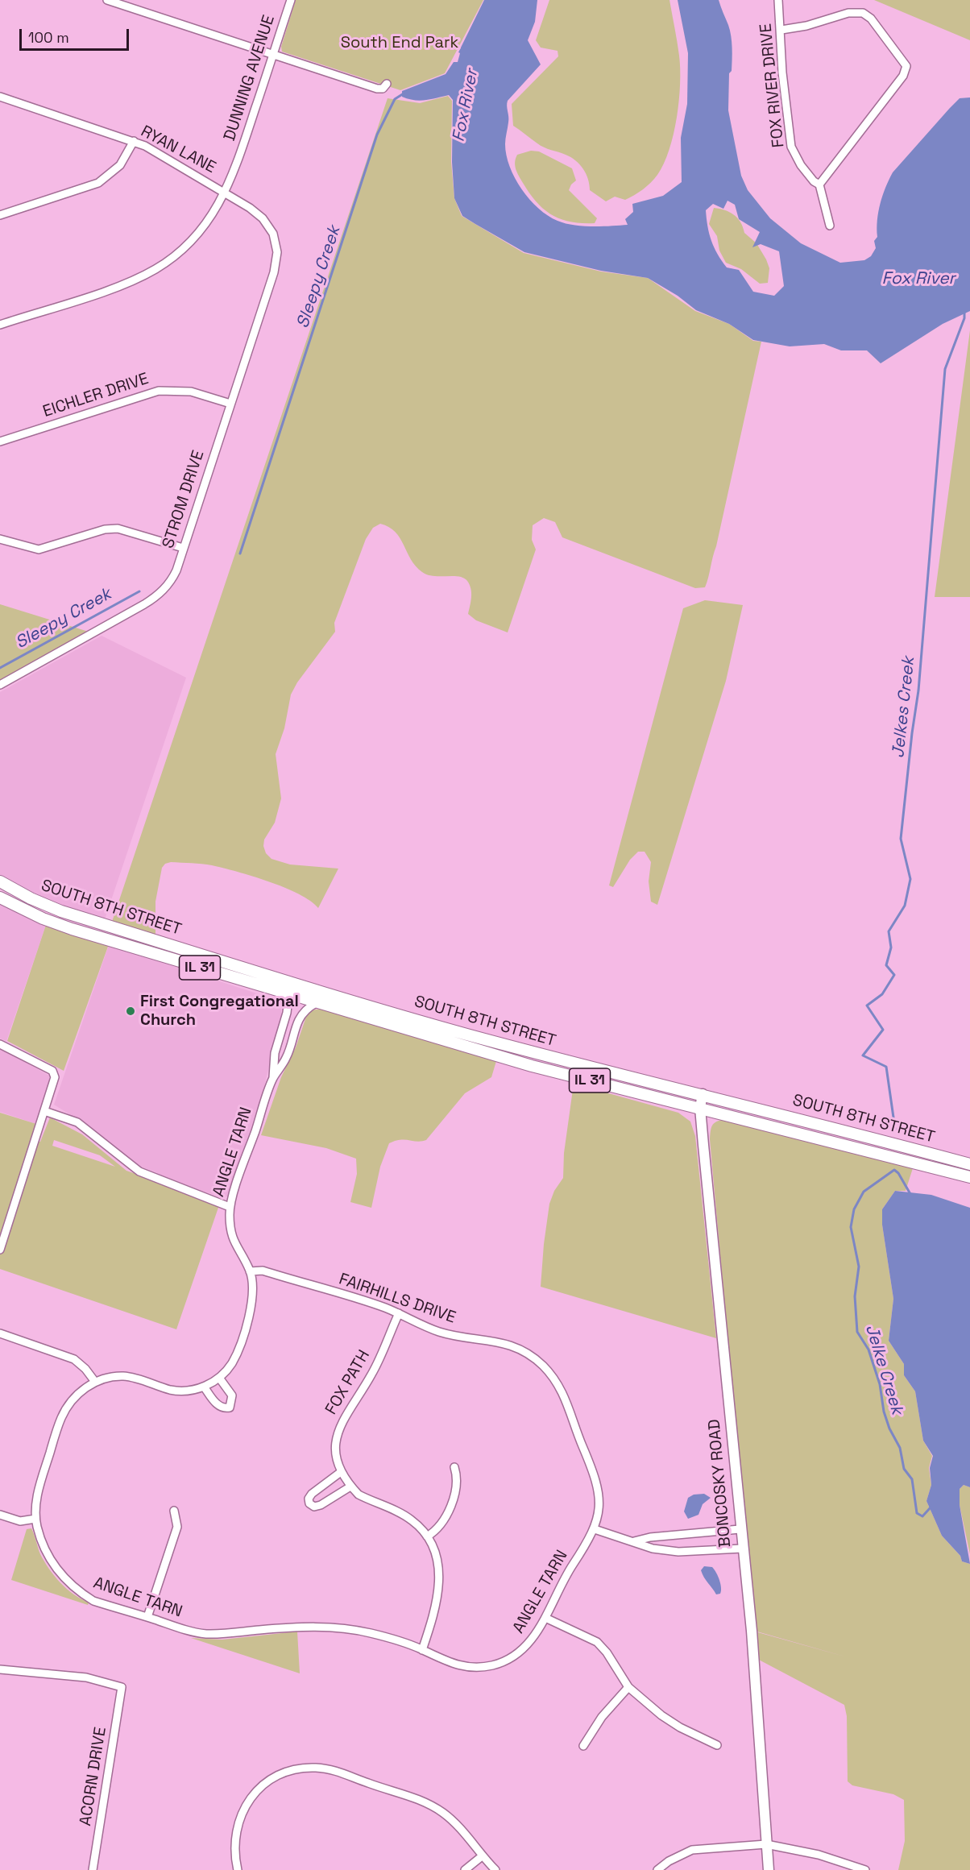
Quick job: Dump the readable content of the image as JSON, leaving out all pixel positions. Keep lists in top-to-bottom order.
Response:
{
  "streets": {
    "main road": ["SOUTH 8TH STREET", "IL 31"],
    "street": [
      "DUNNING AVENUE",
      "FOX RIVER DRIVE",
      "RYAN LANE",
      "EICHLER DRIVE",
      "STROM DRIVE",
      "ANGLE TARN",
      "FAIRHILLS DRIVE",
      "FOX PATH",
      "BONCOSKY ROAD",
      "ACORN DRIVE"
    ]
  },
  "crossings": [
    ["DUNNING AVENUE", "RYAN LANE"],
    ["RYAN LANE", "STROM DRIVE"],
    ["EICHLER DRIVE", "STROM DRIVE"],
    ["SOUTH 8TH STREET", "ANGLE TARN"],
    ["SOUTH 8TH STREET", "BONCOSKY ROAD"],
    ["ANGLE TARN", "FAIRHILLS DRIVE"],
    ["ANGLE TARN", "FOX PATH"],
    ["FAIRHILLS DRIVE", "FOX PATH"]
  ],
  "water": [
    "Fox River",
    "Sleepy Creek",
    "Jelkes Creek",
    "Jelke Creek"
  ],
  "parks": ["South End Park"],
  "places": ["First Congregational Church"],
  "scale_bar": "100 m"
}
